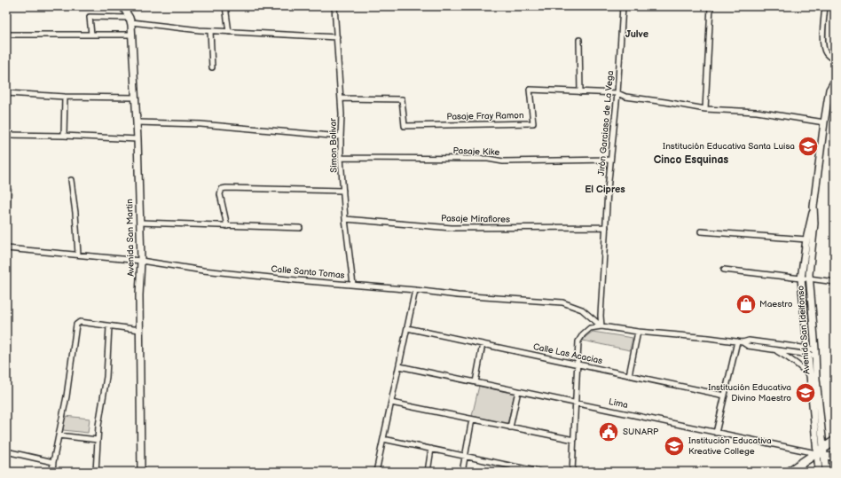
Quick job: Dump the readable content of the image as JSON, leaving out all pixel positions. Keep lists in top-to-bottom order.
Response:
{
  "streets": {
    "street": [
      "Pasaje Fray Ramon",
      "Jirón Garciaso de La Vega",
      "Simon Bolivar",
      "Pasaje Kike",
      "Pasaje Miraflores",
      "Avenida San Martin",
      "Calle Santo Tomas",
      "Avenida San Idelfonso",
      "Calle Las Acacias",
      "Lima"
    ]
  },
  "crossings": [
    ["Pasaje Fray Ramon", "Jirón Garciaso de La Vega"],
    ["Pasaje Fray Ramon", "Simon Bolivar"],
    ["Pasaje Fray Ramon", "Avenida San Idelfonso"],
    ["Jirón Garciaso de La Vega", "Pasaje Kike"],
    ["Jirón Garciaso de La Vega", "Pasaje Miraflores"],
    ["Jirón Garciaso de La Vega", "Calle Santo Tomas"],
    ["Simon Bolivar", "Pasaje Kike"],
    ["Simon Bolivar", "Pasaje Miraflores"],
    ["Simon Bolivar", "Calle Santo Tomas"],
    ["Avenida San Martin", "Calle Santo Tomas"],
    ["Avenida San Idelfonso", "Lima"]
  ],
  "districts": ["Julve", "Cinco Esquinas", "El Cipres"],
  "places": {
    "school or university": ["Institución Educativa Santa Luisa", "Institución Educativa Divino Maestro", "Institución Educativa Kreative College"],
    "shop": ["Maestro"],
    "public building": ["SUNARP"]
  }
}
